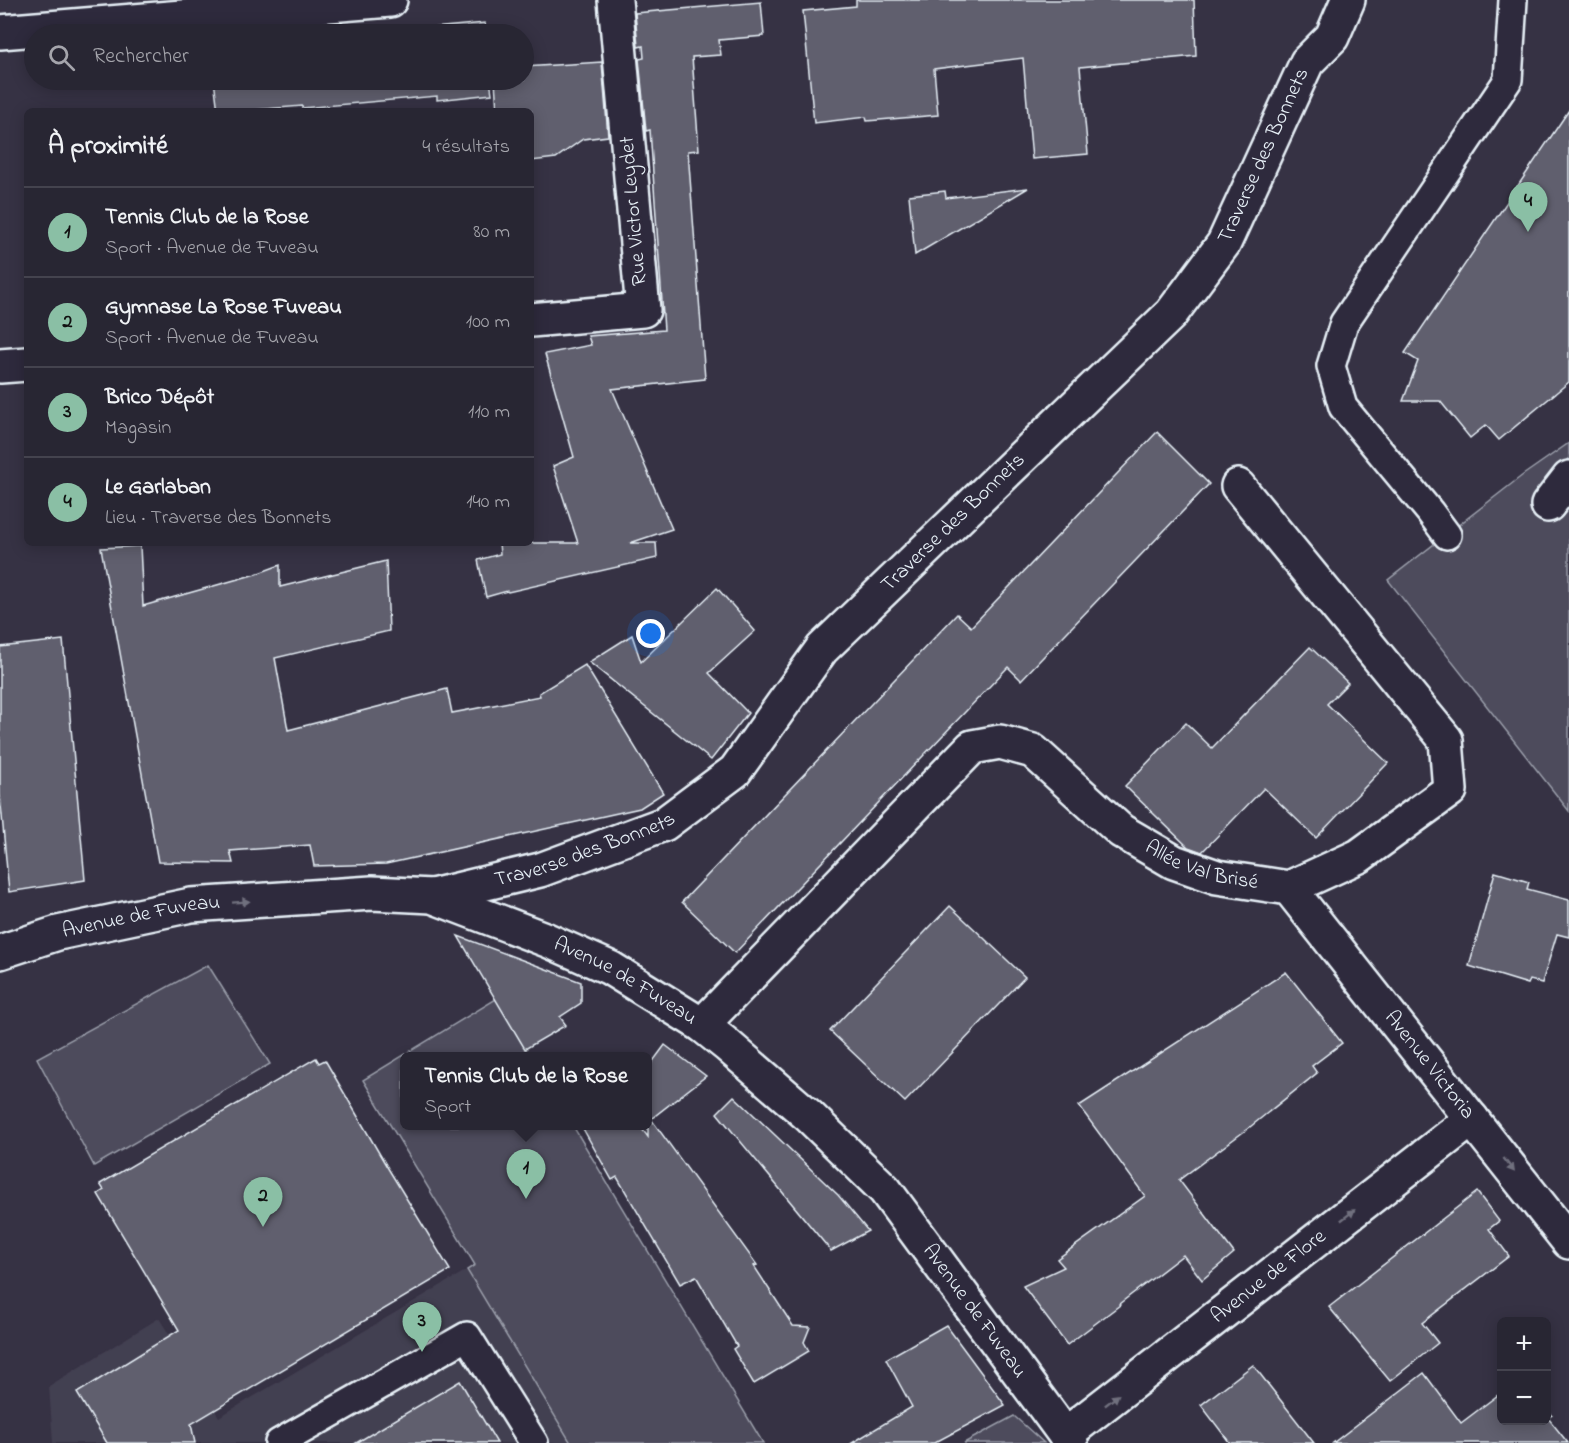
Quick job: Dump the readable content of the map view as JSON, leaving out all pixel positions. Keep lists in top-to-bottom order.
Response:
{
  "streets": {
    "street": [
      "Traverse des Bonnets",
      "Rue Victor Leydet",
      "Allée Val Brisé",
      "Avenue de Fuveau",
      "Avenue Victoria",
      "Avenue de Flore"
    ]
  },
  "crossings": [
    ["Traverse des Bonnets", "Avenue de Fuveau"],
    ["Allée Val Brisé", "Avenue de Fuveau"],
    ["Allée Val Brisé", "Avenue Victoria"],
    ["Avenue de Fuveau", "Avenue de Flore"],
    ["Avenue Victoria", "Avenue de Flore"]
  ],
  "one_way": ["Avenue de Flore"],
  "page": {
    "search": "Rechercher",
    "heading": ["À proximité", "4 résultats"],
    "pins": [
      "4",
      "1",
      "2",
      "3"
    ],
    "list": [
      {
        "mark": "1",
        "name": "Tennis Club de la Rose",
        "note": "Sport · Avenue de Fuveau",
        "value": "80 m"
      },
      {
        "mark": "2",
        "name": "Gymnase La Rose Fuveau",
        "note": "Sport · Avenue de Fuveau",
        "value": "100 m"
      },
      {
        "mark": "3",
        "name": "Brico Dépôt",
        "note": "Magasin",
        "value": "110 m"
      },
      {
        "mark": "4",
        "name": "Le Garlaban",
        "note": "Lieu · Traverse des Bonnets",
        "value": "140 m"
      }
    ],
    "popup": ["Tennis Club de la Rose", "Sport"],
    "map_buttons": ["+", "−"]
  }
}
